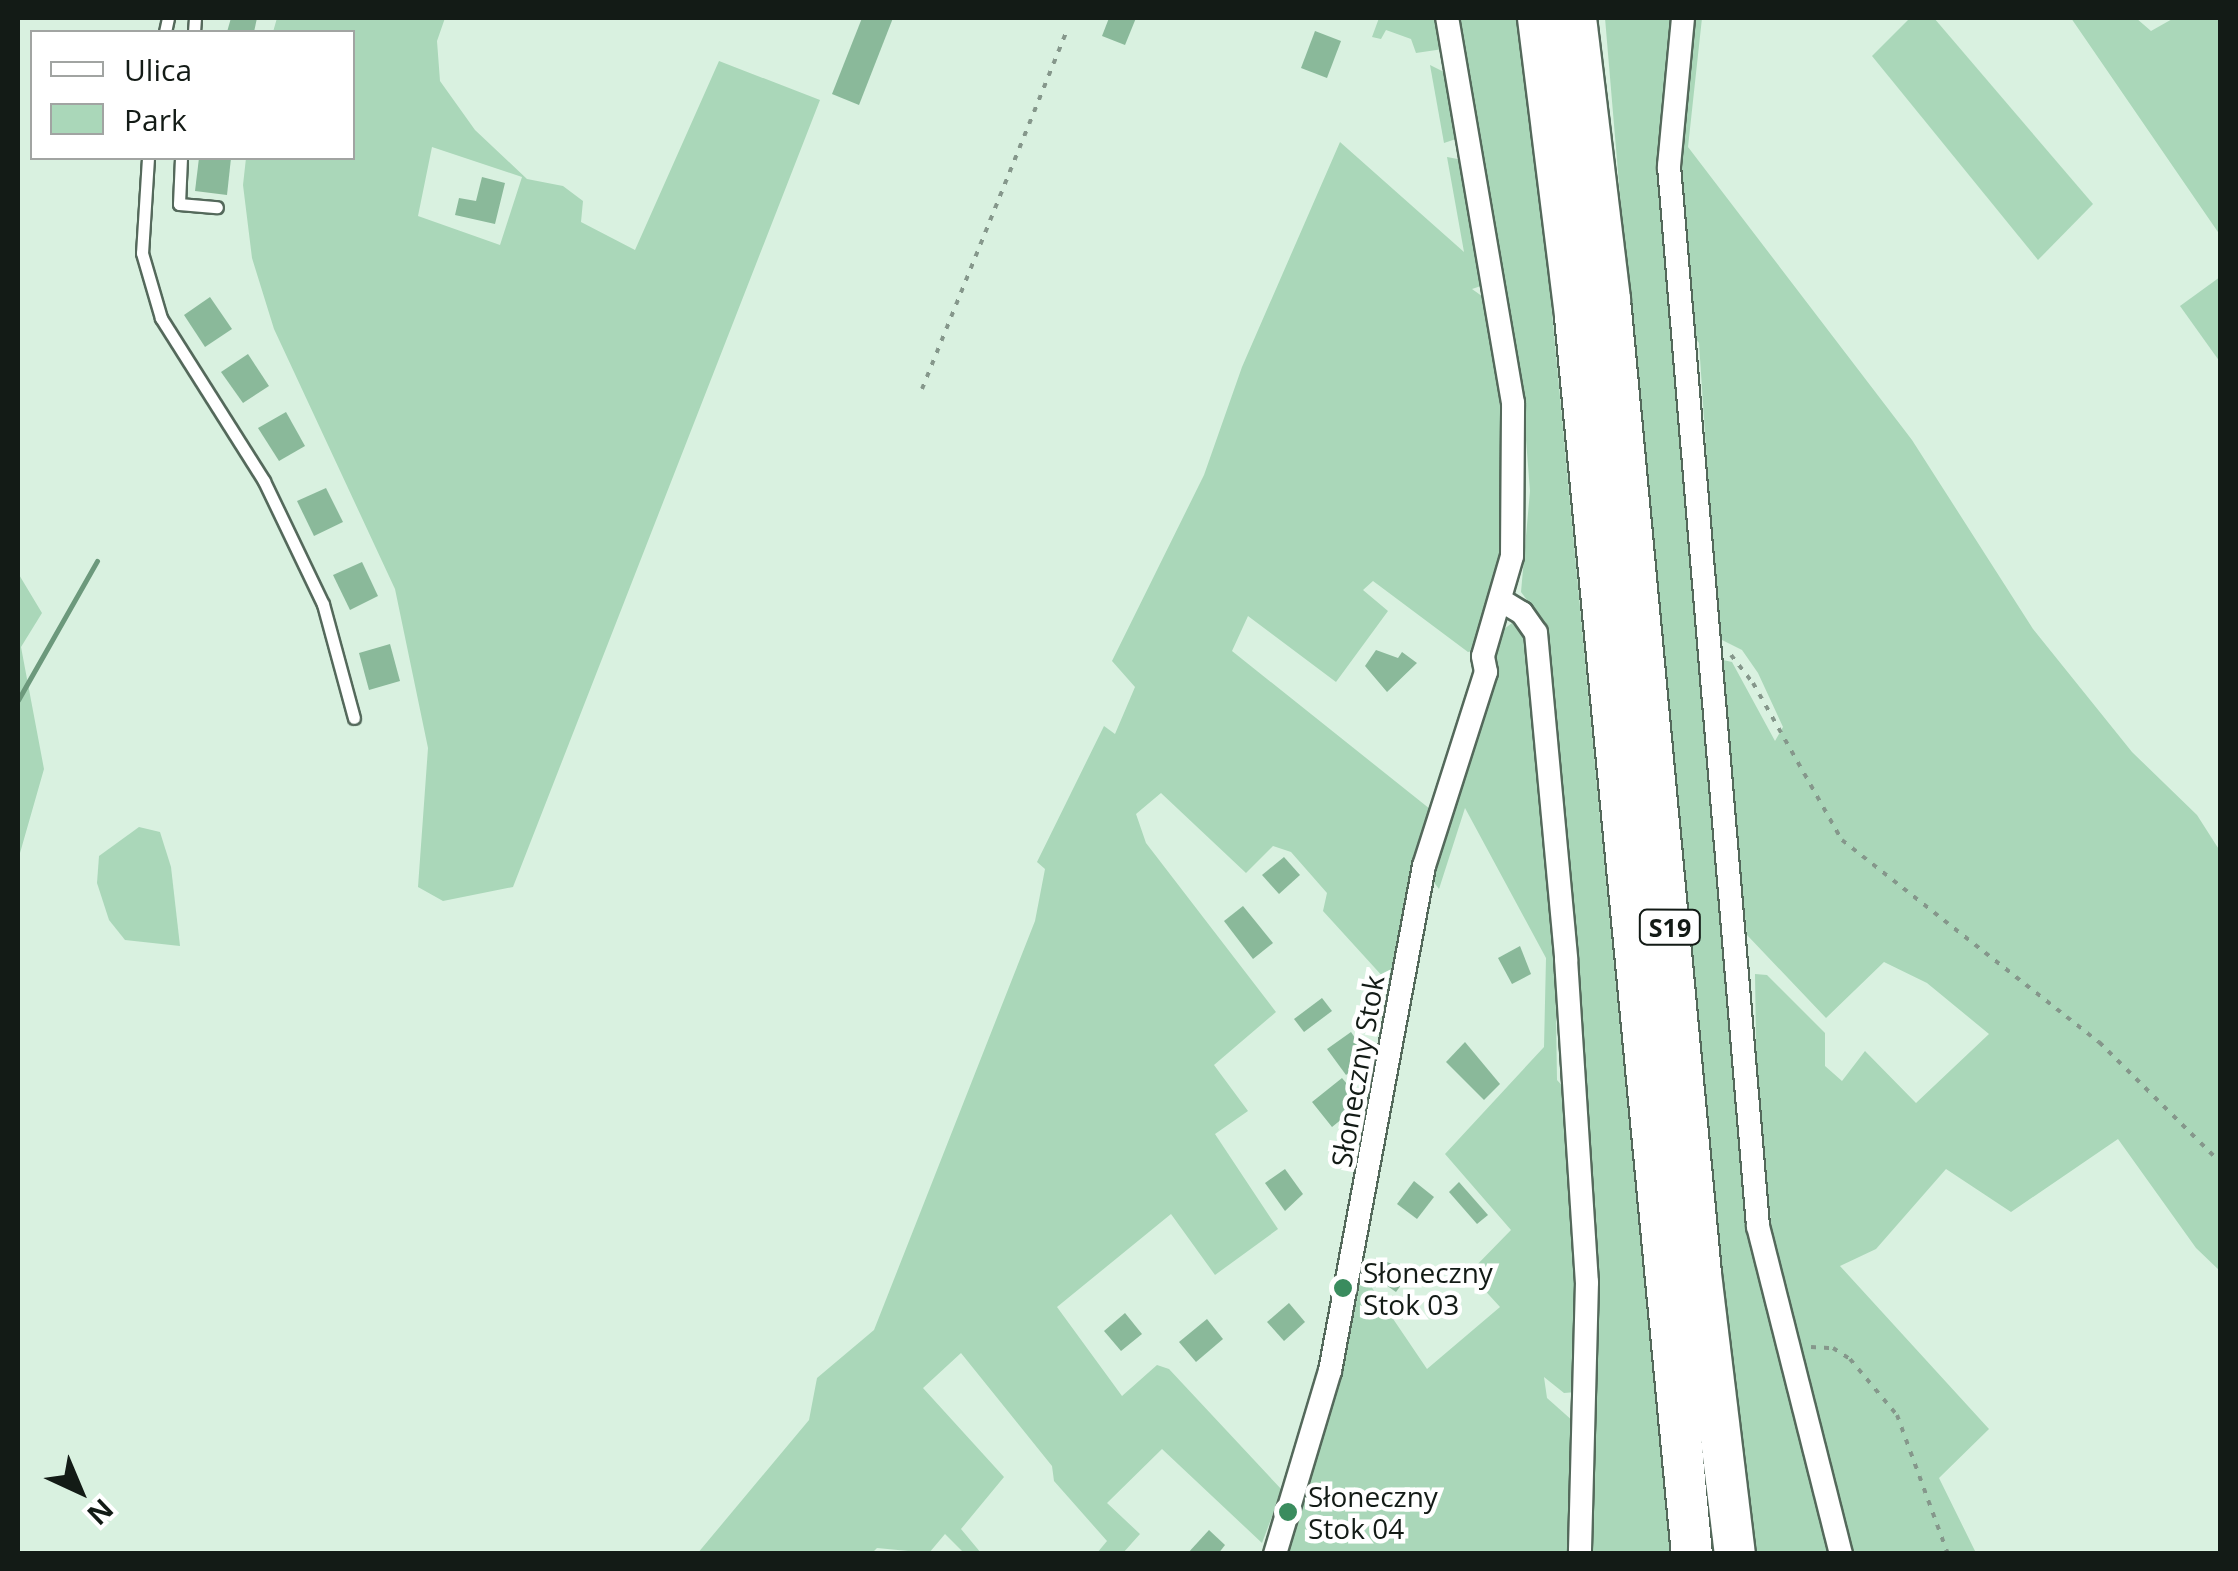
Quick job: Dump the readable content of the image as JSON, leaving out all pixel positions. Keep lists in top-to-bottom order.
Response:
{
  "streets": {
    "highway": ["S19"],
    "street": ["Słoneczny Stok"]
  },
  "places": ["Słoneczny Stok 03", "Słoneczny Stok 04"],
  "legend": ["Ulica", "Park"],
  "north": "bottom right"
}
